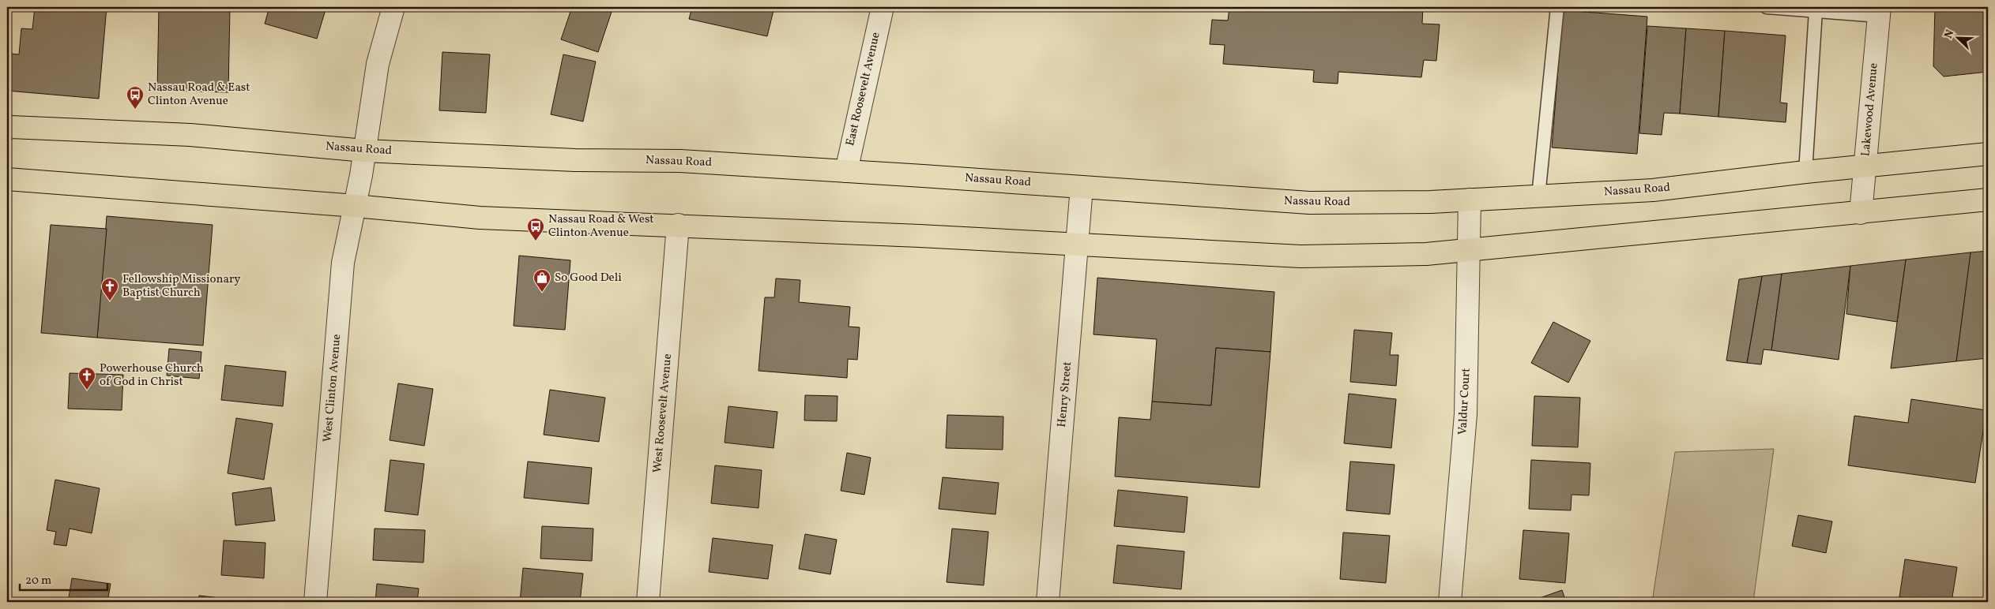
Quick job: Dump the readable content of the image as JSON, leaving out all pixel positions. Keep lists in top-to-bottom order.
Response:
{
  "streets": {
    "main road": ["Nassau Road"],
    "street": [
      "East Roosevelt Avenue",
      "Lakewood Avenue",
      "West Clinton Avenue",
      "Henry Street",
      "Valdur Court",
      "West Roosevelt Avenue"
    ]
  },
  "crossings": [
    ["East Roosevelt Avenue", "Nassau Road"],
    ["Lakewood Avenue", "Nassau Road"],
    ["Nassau Road", "West Clinton Avenue"],
    ["Nassau Road", "Henry Street"],
    ["Nassau Road", "Valdur Court"]
  ],
  "places": {
    "bus stop": ["Nassau Road & East Clinton Avenue", "Nassau Road & West Clinton Avenue"],
    "shop": ["So Good Deli"],
    "church": ["Fellowship Missionary Baptist Church", "Powerhouse Church of God in Christ"]
  },
  "scale_bar": "20 m",
  "north": "top left"
}
